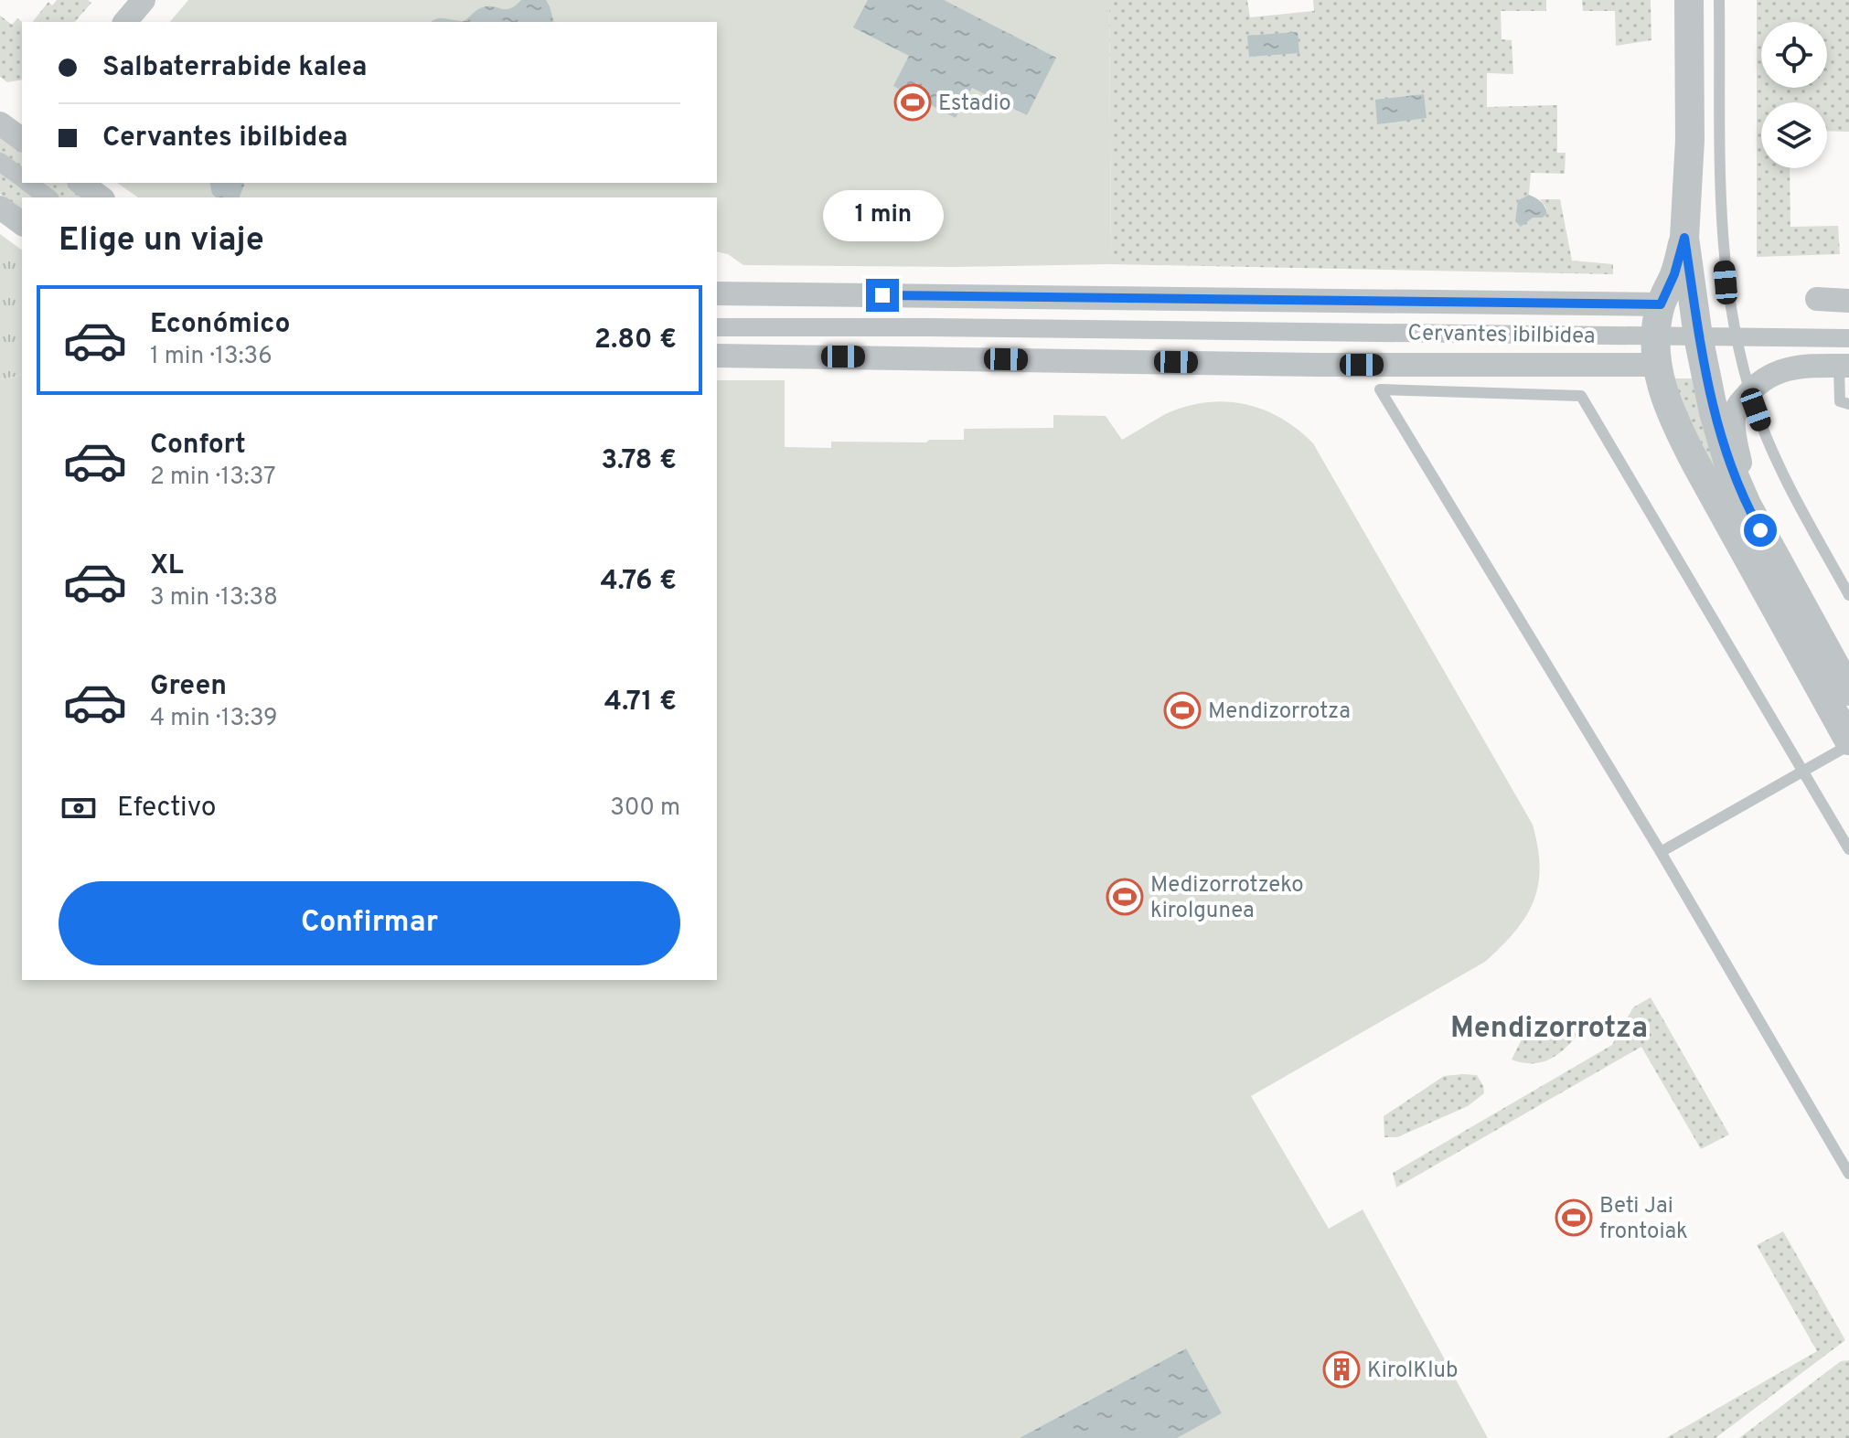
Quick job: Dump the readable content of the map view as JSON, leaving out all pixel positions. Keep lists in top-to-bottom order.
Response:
{
  "streets": {
    "street": ["Cervantes ibilbidea"]
  },
  "districts": ["Mendizorrotza"],
  "places": {
    "sports": [
      "Estadio",
      "Mendizorrotza",
      "Medizorrotzeko kirolgunea",
      "Beti Jai frontoiak"
    ],
    "building": ["KirolKlub"]
  },
  "page": {
    "banner": ["Salbaterrabide kalea", "Cervantes ibilbidea"],
    "bubble": "1 min",
    "heading": "Elige un viaje",
    "list": [
      {
        "name": "Económico",
        "note": "1 min · 13:36",
        "value": "2.80 €"
      },
      {
        "name": "Confort",
        "note": "2 min · 13:37",
        "value": "3.78 €"
      },
      {
        "name": "XL",
        "note": "3 min · 13:38",
        "value": "4.76 €"
      },
      {
        "name": "Green",
        "note": "4 min · 13:39",
        "value": "4.71 €"
      }
    ],
    "pay": ["Efectivo", "300 m"],
    "buttons": "Confirmar"
  }
}
